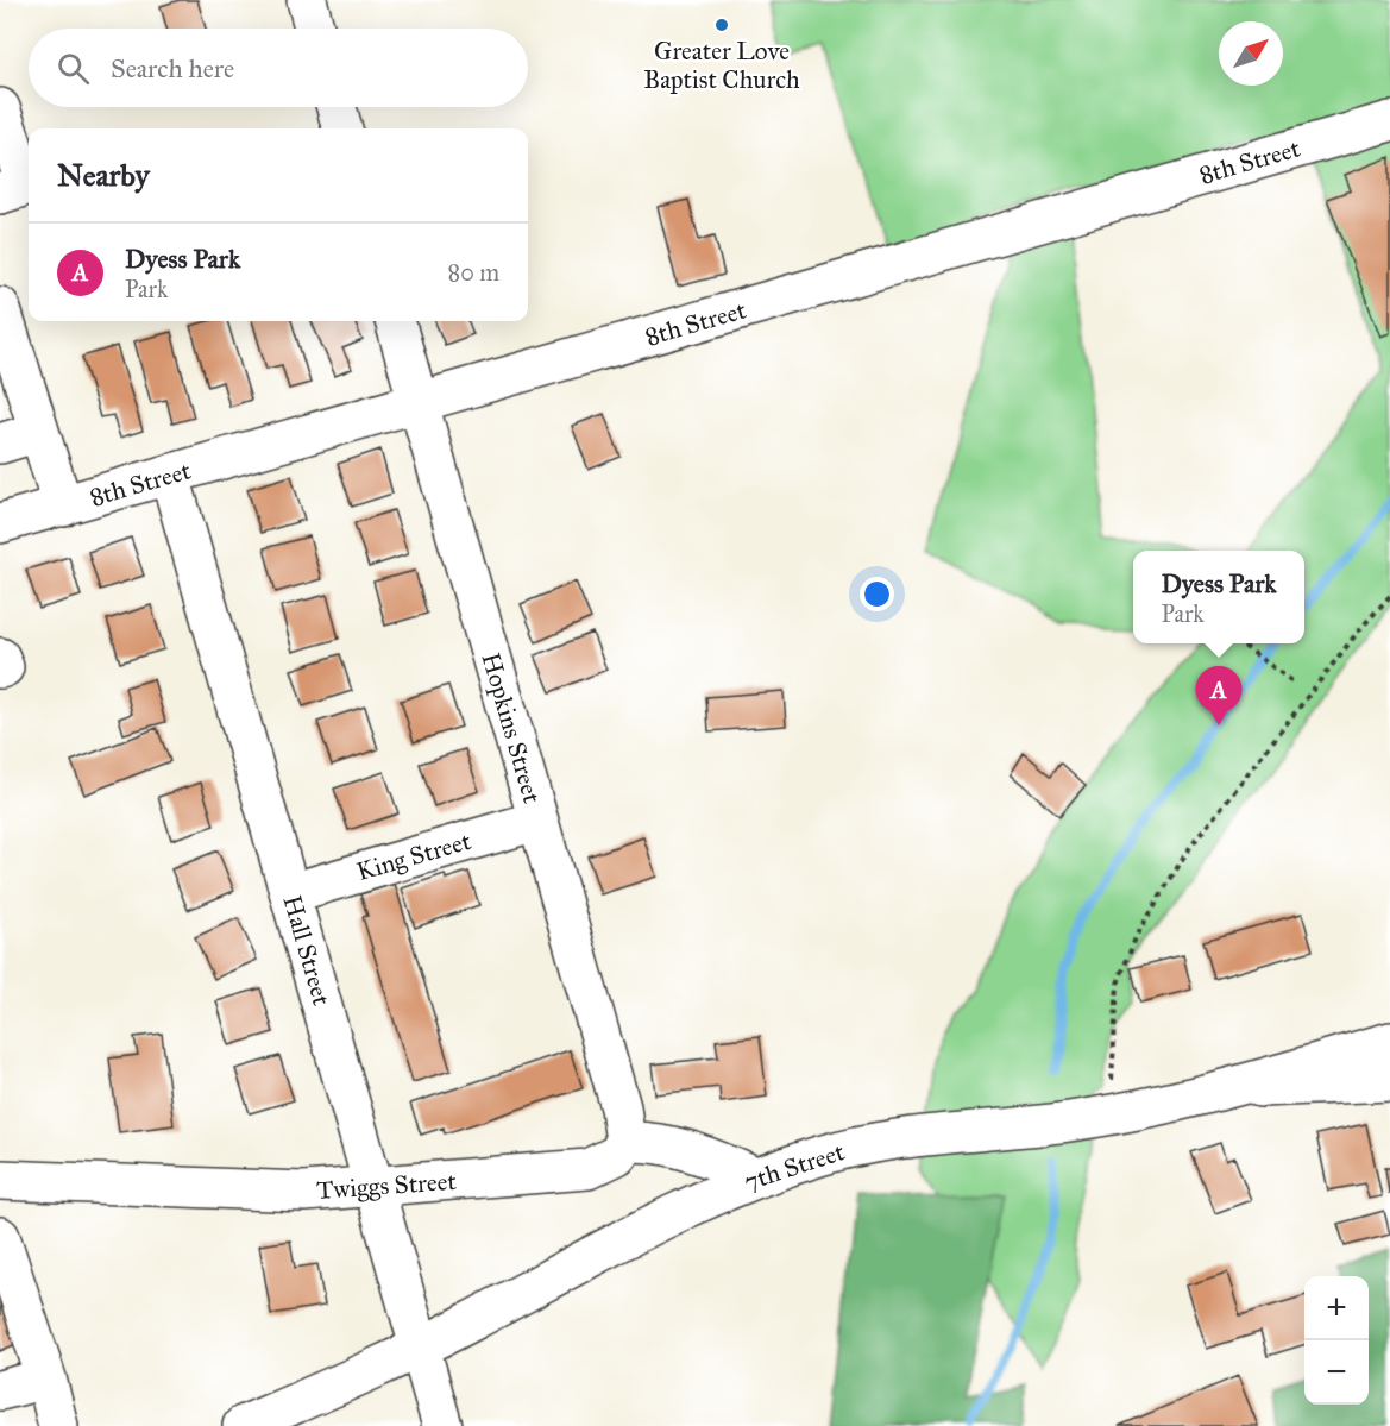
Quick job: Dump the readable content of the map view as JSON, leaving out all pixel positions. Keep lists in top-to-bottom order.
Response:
{
  "streets": {
    "street": [
      "8th Street",
      "Hopkins Street",
      "King Street",
      "Hall Street",
      "7th Street",
      "Twiggs Street"
    ]
  },
  "crossings": [
    ["8th Street", "Hopkins Street"],
    ["8th Street", "Hall Street"],
    ["Hopkins Street", "King Street"],
    ["Hopkins Street", "Twiggs Street"],
    ["King Street", "Hall Street"],
    ["Hall Street", "7th Street"],
    ["Hall Street", "Twiggs Street"]
  ],
  "places": ["Greater Love Baptist Church"],
  "north": "top right",
  "page": {
    "search": "Search here",
    "heading": "Nearby",
    "list": [
      {
        "mark": "A",
        "name": "Dyess Park",
        "note": "Park",
        "value": "80 m"
      }
    ],
    "popup": ["Dyess Park", "Park"],
    "pins": "A",
    "map_buttons": ["+", "−"]
  }
}
